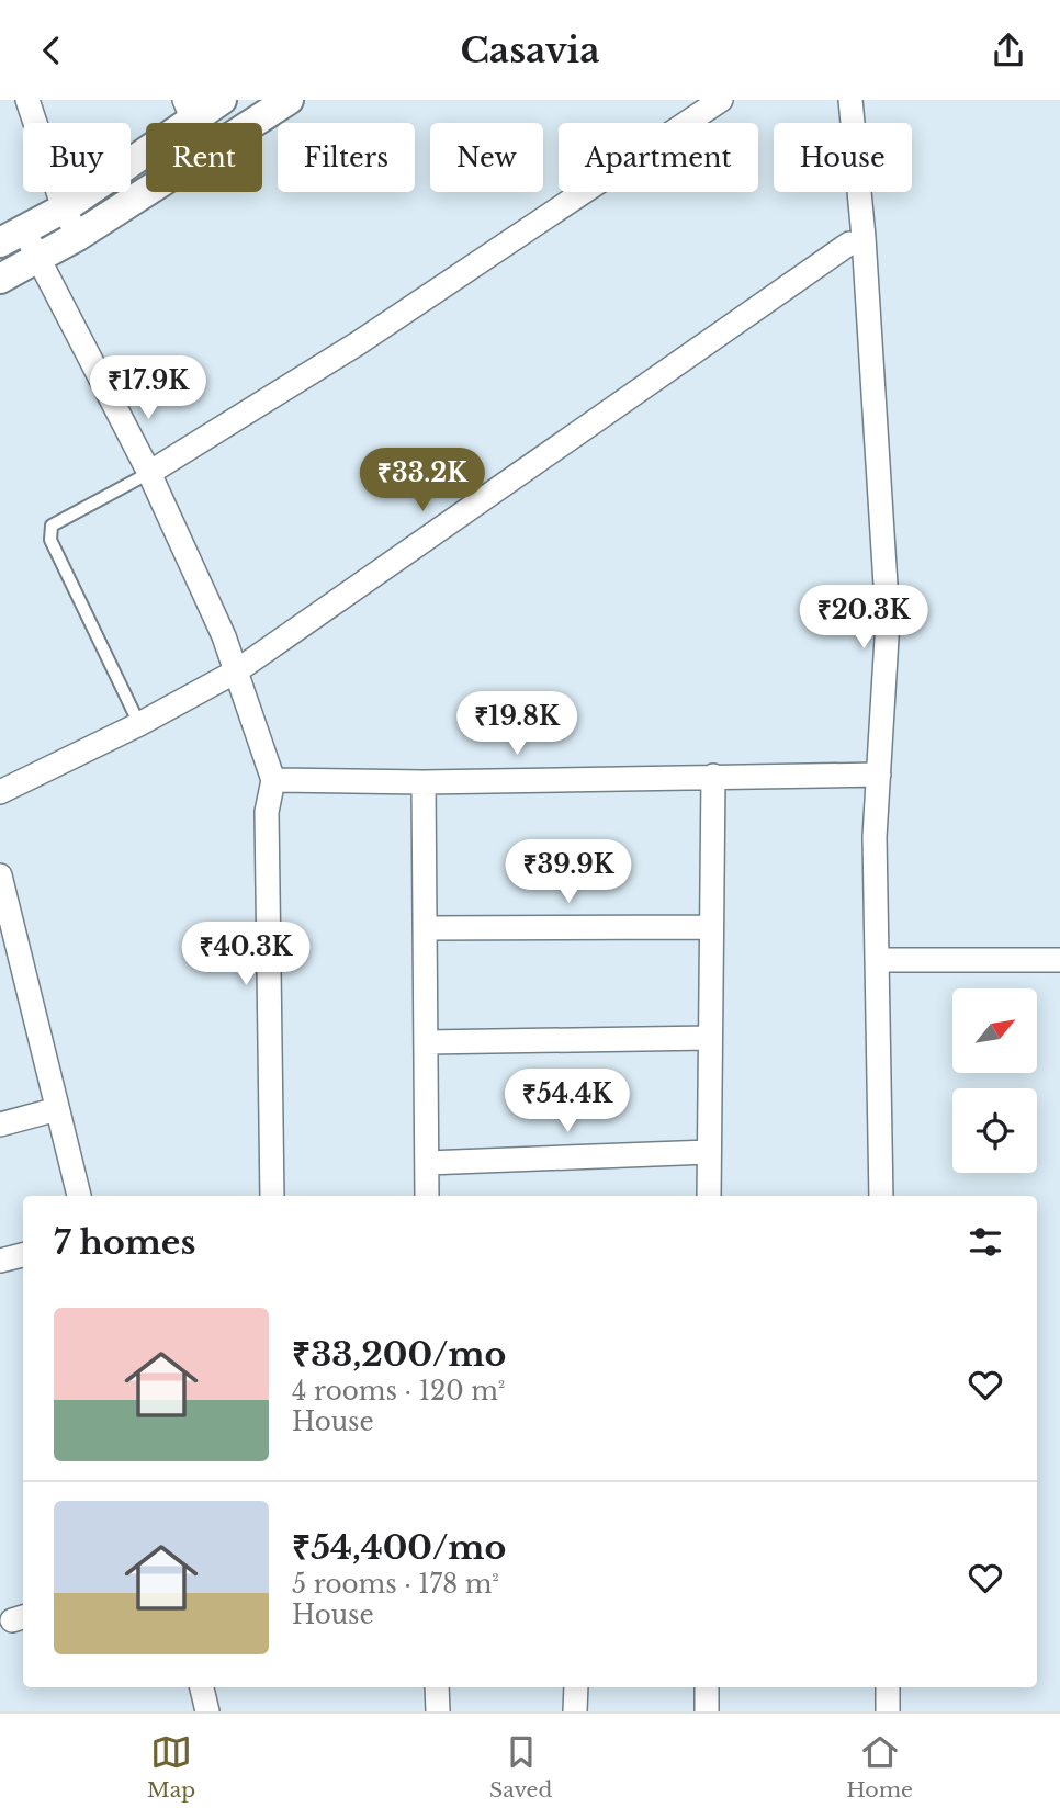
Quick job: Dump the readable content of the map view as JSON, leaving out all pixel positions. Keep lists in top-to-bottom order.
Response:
{
  "north": "top right",
  "page": {
    "header": "Casavia",
    "chip": [
      "Buy",
      "Rent",
      "Filters",
      "New",
      "Apartment",
      "House"
    ],
    "price": [
      "₹17.9K",
      "₹33.2K",
      "₹20.3K",
      "₹19.8K",
      "₹39.9K",
      "₹40.3K",
      "₹54.4K"
    ],
    "heading": "7 homes",
    "list": [
      {
        "name": "₹33,200/mo",
        "note": "4 rooms · 120 m² · House"
      },
      {
        "name": "₹54,400/mo",
        "note": "5 rooms · 178 m² · House"
      }
    ],
    "tabs": ["Map", "Saved", "Home"]
  }
}
